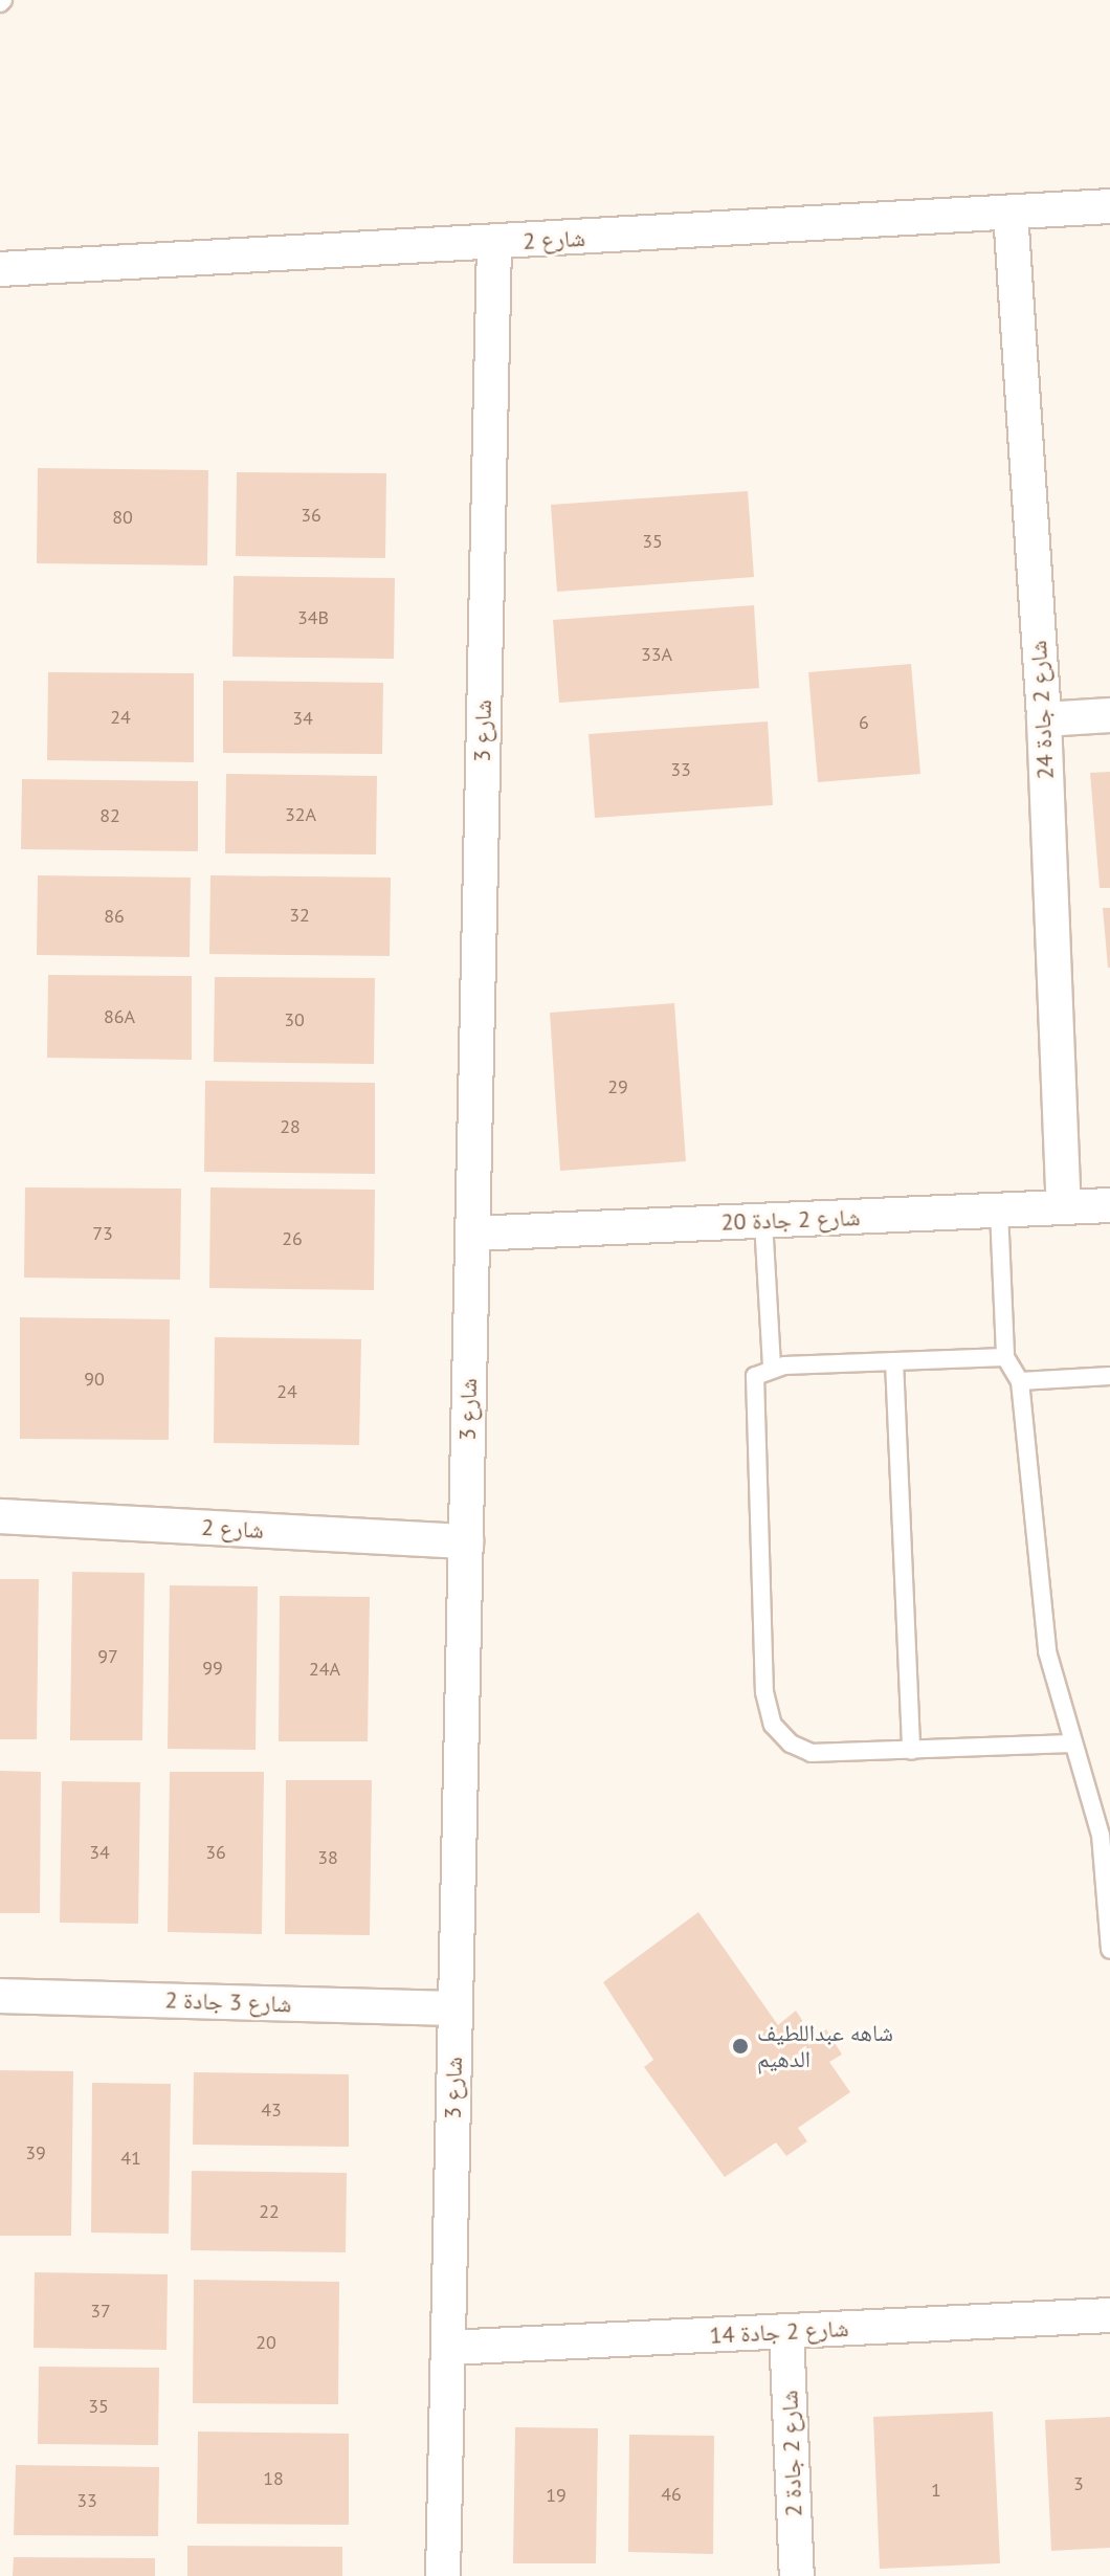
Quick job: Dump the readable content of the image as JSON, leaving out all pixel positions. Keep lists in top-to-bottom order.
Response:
{
  "streets": {
    "street": [
      "شارع 2",
      "شارع 2 جادة 24",
      "شارع 3",
      "شارع 2 جادة 20",
      "شارع 3 جادة 2",
      "شارع 2 جادة 14",
      "شارع 2 جادة 2"
    ]
  },
  "crossings": [
    ["شارع 2", "شارع 2 جادة 24"],
    ["شارع 2", "شارع 3"],
    ["شارع 2 جادة 24", "شارع 2 جادة 20"],
    ["شارع 3", "شارع 2 جادة 20"],
    ["شارع 3", "شارع 3 جادة 2"],
    ["شارع 3", "شارع 2 جادة 14"],
    ["شارع 2 جادة 14", "شارع 2 جادة 2"]
  ],
  "places": ["شاهه عبداللطيف الدهيم"],
  "house_numbers": [
    "36",
    "80",
    "35",
    "34B",
    "33A",
    "24",
    "34",
    "6",
    "33",
    "32A",
    "82",
    "32",
    "86",
    "86A",
    "30",
    "29",
    "28",
    "73",
    "26",
    "90",
    "24",
    "97",
    "99",
    "24A",
    "34",
    "36",
    "38",
    "43",
    "39",
    "41",
    "22",
    "37",
    "20",
    "35",
    "18",
    "3",
    "1",
    "46",
    "19",
    "33"
  ]
}
